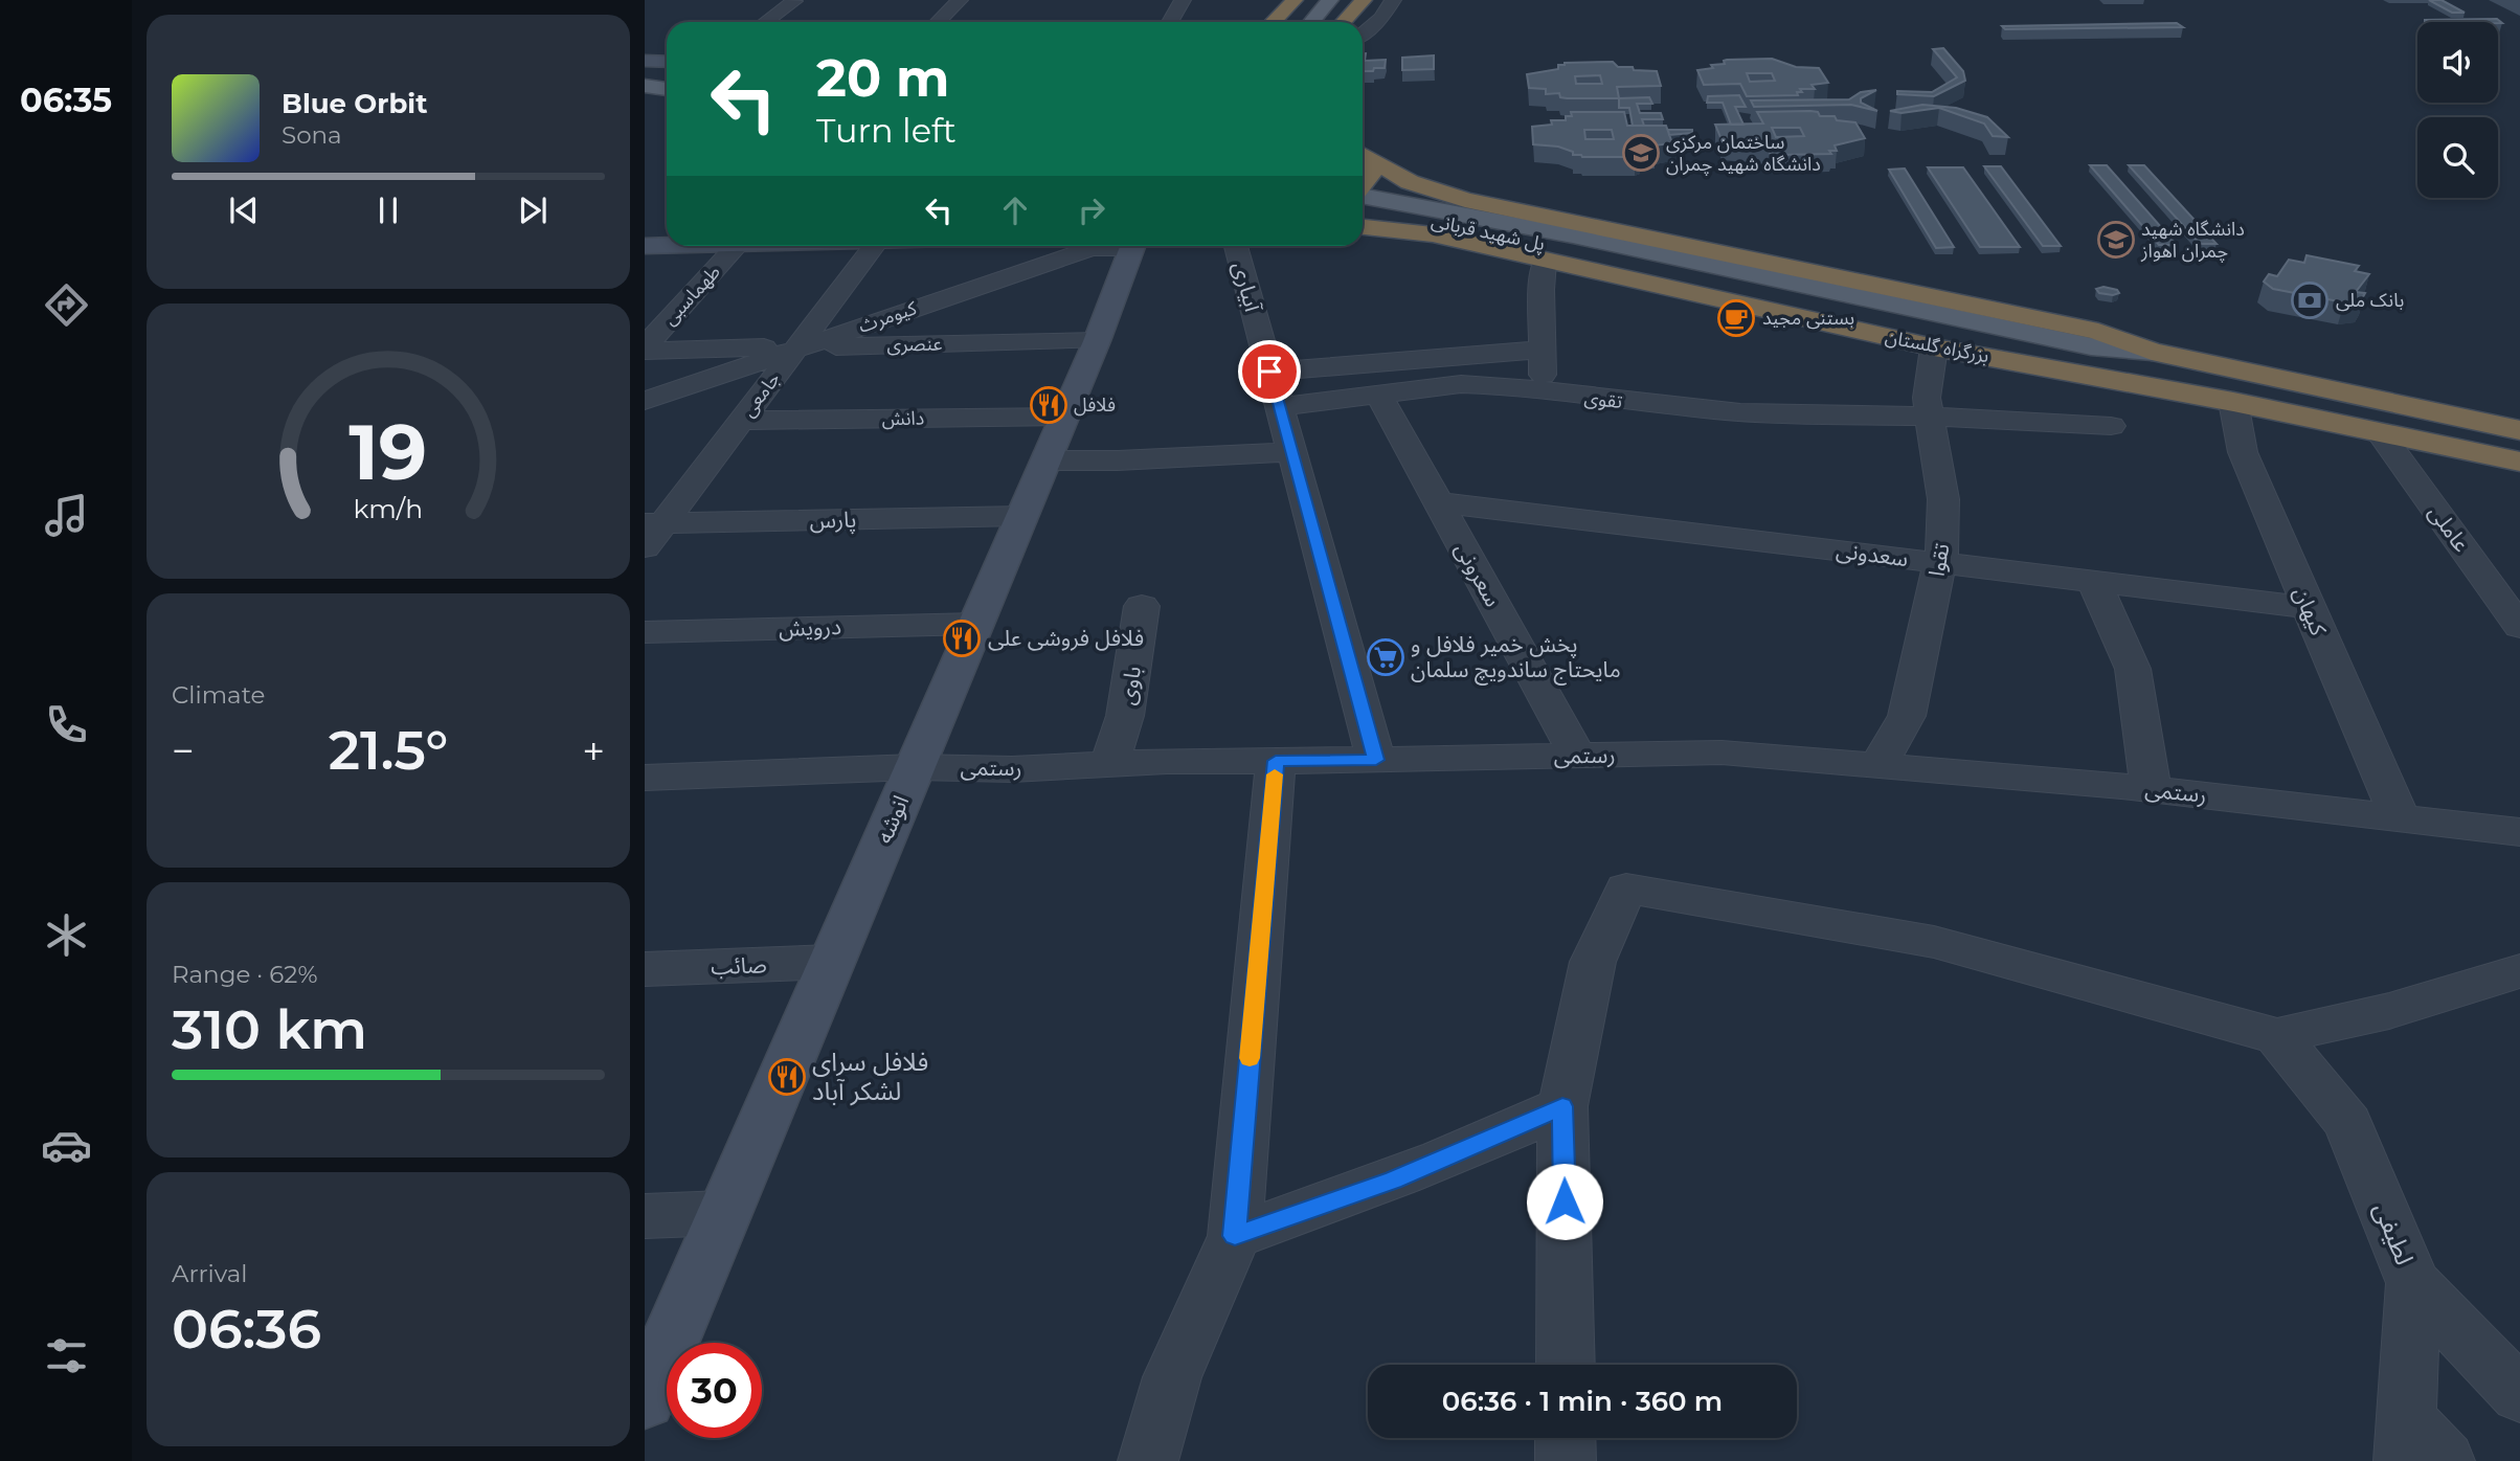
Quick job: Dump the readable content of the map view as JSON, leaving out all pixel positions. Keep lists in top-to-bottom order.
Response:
{
  "streets": {
    "highway": ["پل شهید قربانی", "بزرگراه گلستان"],
    "street": [
      "آبیاری",
      "طهماسبی",
      "کیومرث",
      "عنصری",
      "جامعی",
      "تقوی",
      "دانش",
      "پارس",
      "عاملی",
      "سعدونی",
      "تقوا",
      "سعرونی",
      "کیهان",
      "درویش",
      "باوی",
      "رستمی",
      "انوشه",
      "صائب",
      "لطیفی"
    ]
  },
  "crossings": [
    ["پل شهید قربانی", "بزرگراه گلستان"],
    ["آبیاری", "تقوی"],
    ["آبیاری", "رستمی"],
    ["طهماسبی", "عنصری"],
    ["کیومرث", "عنصری"],
    ["کیومرث", "جامعی"],
    ["عنصری", "جامعی"],
    ["عنصری", "انوشه"],
    ["بزرگراه گلستان", "عاملی"],
    ["بزرگراه گلستان", "تقوا"],
    ["بزرگراه گلستان", "کیهان"],
    ["جامعی", "دانش"],
    ["جامعی", "پارس"],
    ["تقوی", "تقوا"],
    ["تقوی", "سعرونی"],
    ["دانش", "انوشه"],
    ["پارس", "انوشه"],
    ["سعدونی", "تقوا"],
    ["سعدونی", "سعرونی"],
    ["سعدونی", "کیهان"],
    ["تقوا", "رستمی"],
    ["سعرونی", "رستمی"],
    ["کیهان", "رستمی"],
    ["درویش", "انوشه"],
    ["باوی", "رستمی"],
    ["رستمی", "انوشه"],
    ["انوشه", "صائب"]
  ],
  "places": {
    "school or university": ["ساختمان مرکزی دانشگاه شهید چمران", "دانشگاه شهید چمران اهواز"],
    "bank": ["بانک ملی"],
    "cafe": ["بستنی مجید"],
    "restaurant": ["فلافل", "فلافل فروشی علی", "فلافل سرای لشکر آباد"],
    "supermarket": ["پخش خمیر فلافل و مایحتاج ساندویچ سلمان"]
  },
  "page": {
    "tabs": "06:35",
    "turn": ["20 m", "Turn left"],
    "song": ["Blue Orbit", "Sona"],
    "tile": [
      "Climate",
      ["Range · 62%", "310 km"],
      ["Arrival", "06:36"]
    ],
    "heat": ["−", "21.5°", "+"],
    "limit": "30",
    "trip": "06:36 · 1 min · 360 m",
    "gauge": ["19", "km/h"]
  }
}
